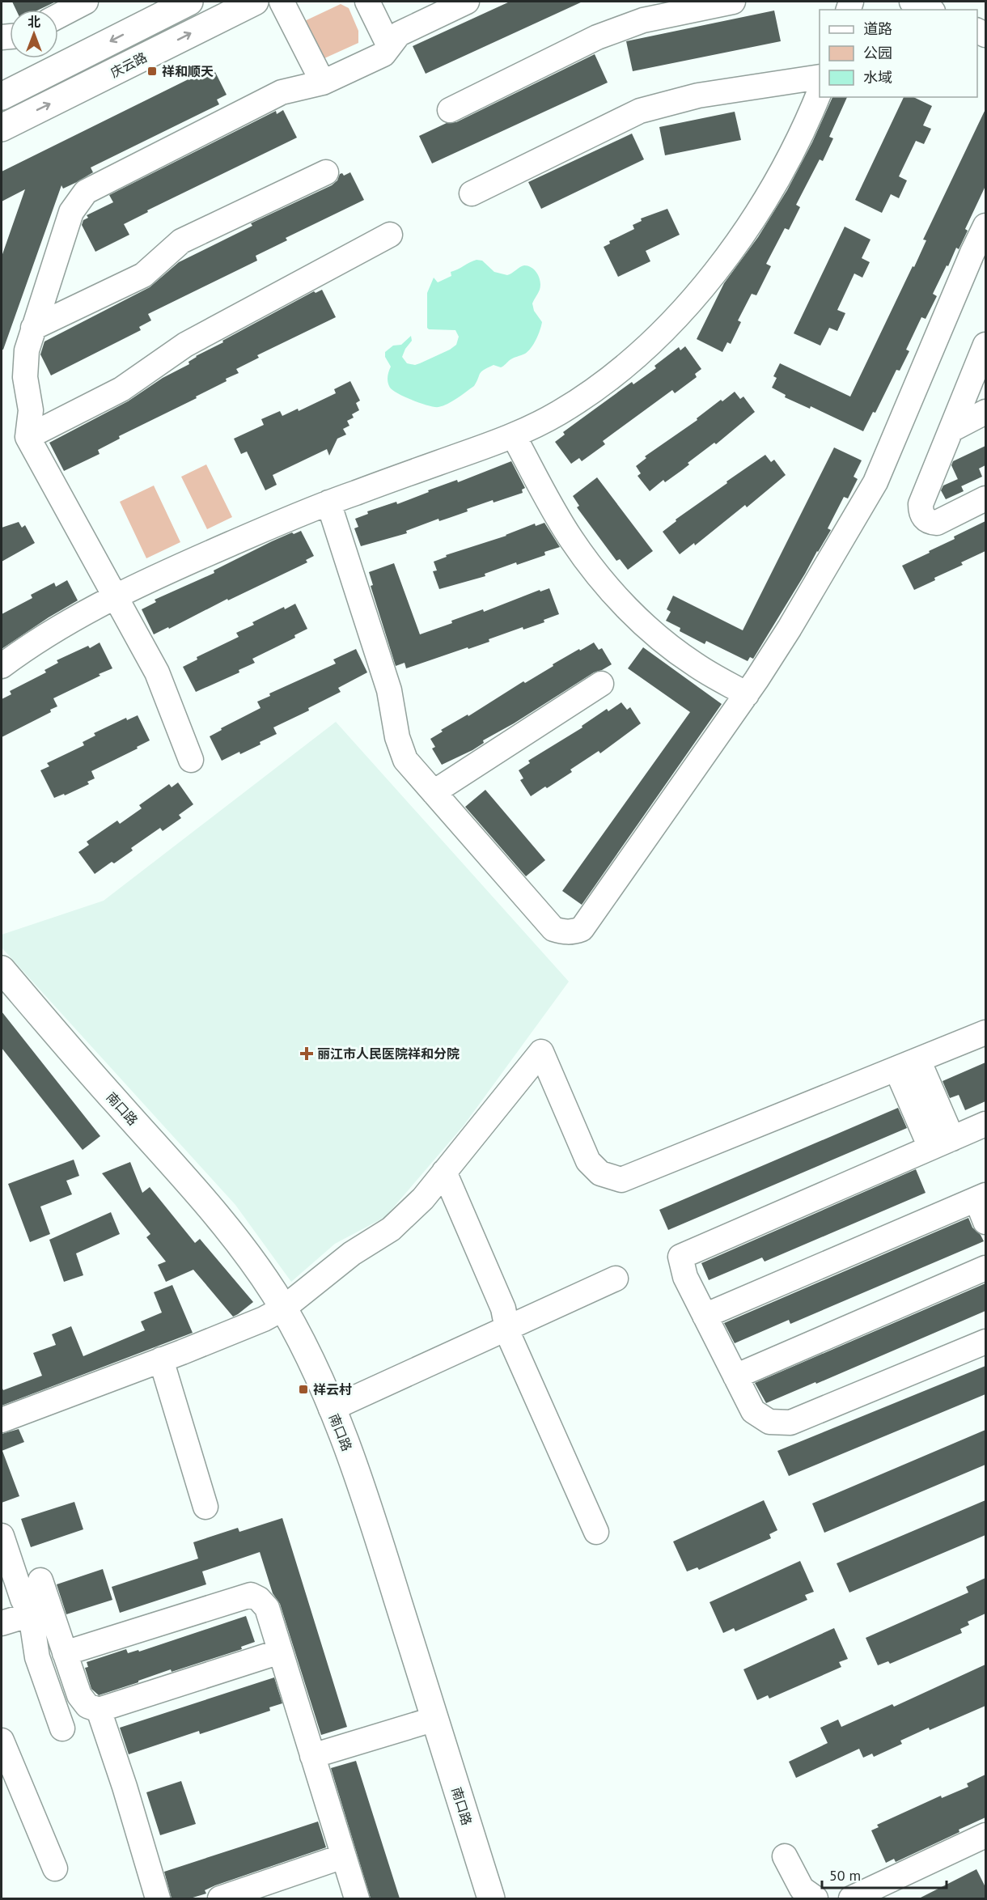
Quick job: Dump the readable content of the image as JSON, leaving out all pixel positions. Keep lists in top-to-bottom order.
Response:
{
  "streets": {
    "main road": ["庆云路", "南口路"]
  },
  "places": {
    "transit": ["祥和顺天", "祥云村"],
    "health": ["丽江市人民医院祥和分院"]
  },
  "legend": ["道路", "公园", "水域"],
  "scale_bar": "50 m",
  "north": "top"
}
